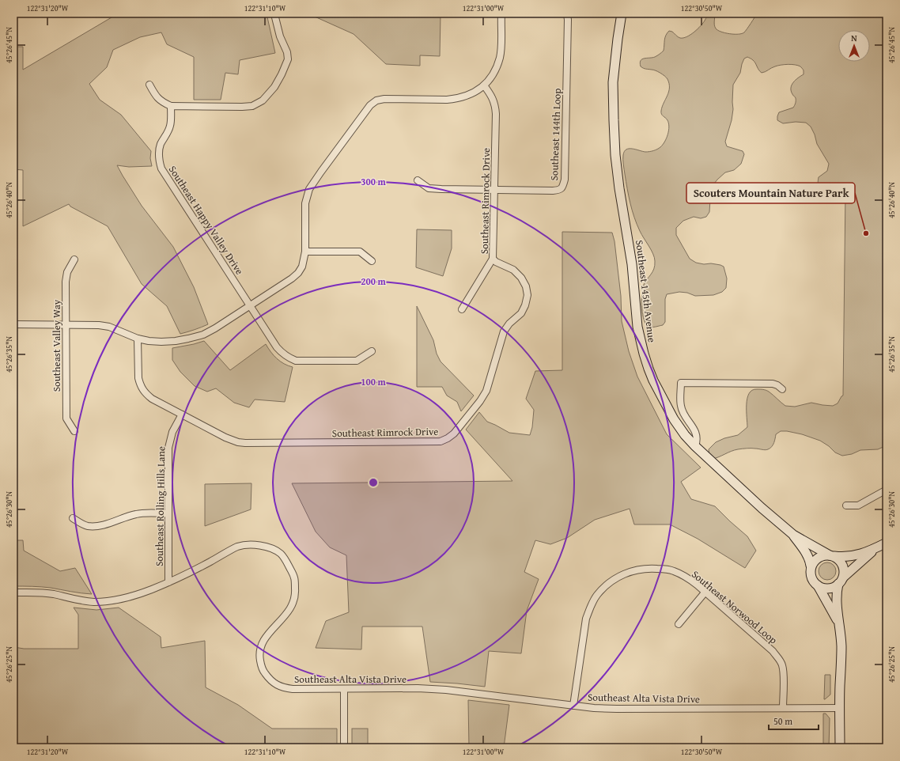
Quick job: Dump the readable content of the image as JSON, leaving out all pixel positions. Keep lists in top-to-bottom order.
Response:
{
  "streets": {
    "main road": ["Southeast 145th Avenue"],
    "street": [
      "Southeast 144th Loop",
      "Southeast Rimrock Drive",
      "Southeast Happy Valley Drive",
      "Southeast Valley Way",
      "Southeast Rolling Hills Lane",
      "Southeast Norwood Loop",
      "Southeast Alta Vista Drive"
    ]
  },
  "crossings": [
    ["Southeast 144th Loop", "Southeast Rimrock Drive"],
    ["Southeast Rimrock Drive", "Southeast Rolling Hills Lane"],
    ["Southeast Rolling Hills Lane", "Southeast Alta Vista Drive"],
    ["Southeast Norwood Loop", "Southeast Alta Vista Drive"]
  ],
  "places": ["Scouters Mountain Nature Park"],
  "scale_bar": "50 m",
  "north": "top",
  "coordinates": [
    "122°31'20\"W",
    "122°31'10\"W",
    "122°31'00\"W",
    "122°30'50\"W",
    "45°26'45\"N",
    "45°26'40\"N",
    "45°26'35\"N",
    "45°26'30\"N",
    "45°26'25\"N"
  ],
  "rings": ["300 m", "200 m", "100 m"]
}
